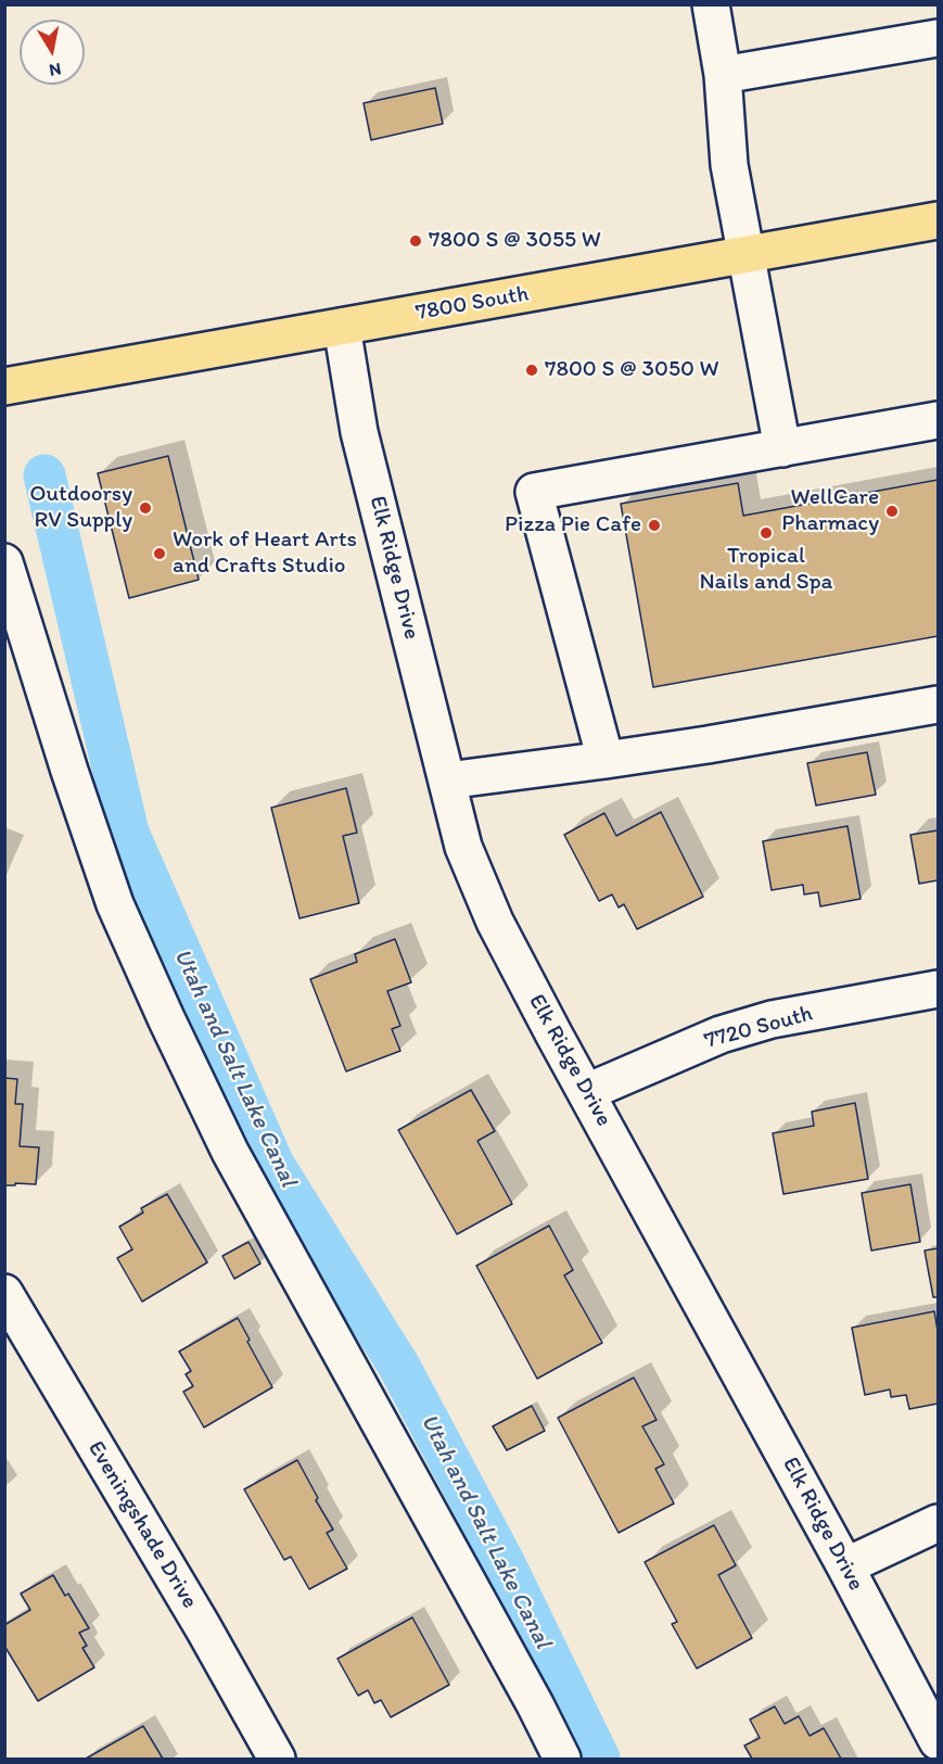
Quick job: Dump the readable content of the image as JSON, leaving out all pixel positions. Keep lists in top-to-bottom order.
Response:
{
  "streets": {
    "main road": ["7800 South"],
    "street": ["Elk Ridge Drive", "7720 South", "Eveningshade Drive"]
  },
  "crossings": [
    ["7800 South", "Elk Ridge Drive"],
    ["Elk Ridge Drive", "7720 South"]
  ],
  "water": ["Utah and Salt Lake Canal"],
  "places": [
    "7800 S @ 3055 W",
    "7800 S @ 3050 W",
    "Outdoorsy RV Supply",
    "WellCare Pharmacy",
    "Pizza Pie Cafe",
    "Tropical Nails and Spa",
    "Work of Heart Arts and Crafts Studio"
  ],
  "north": "bottom"
}
